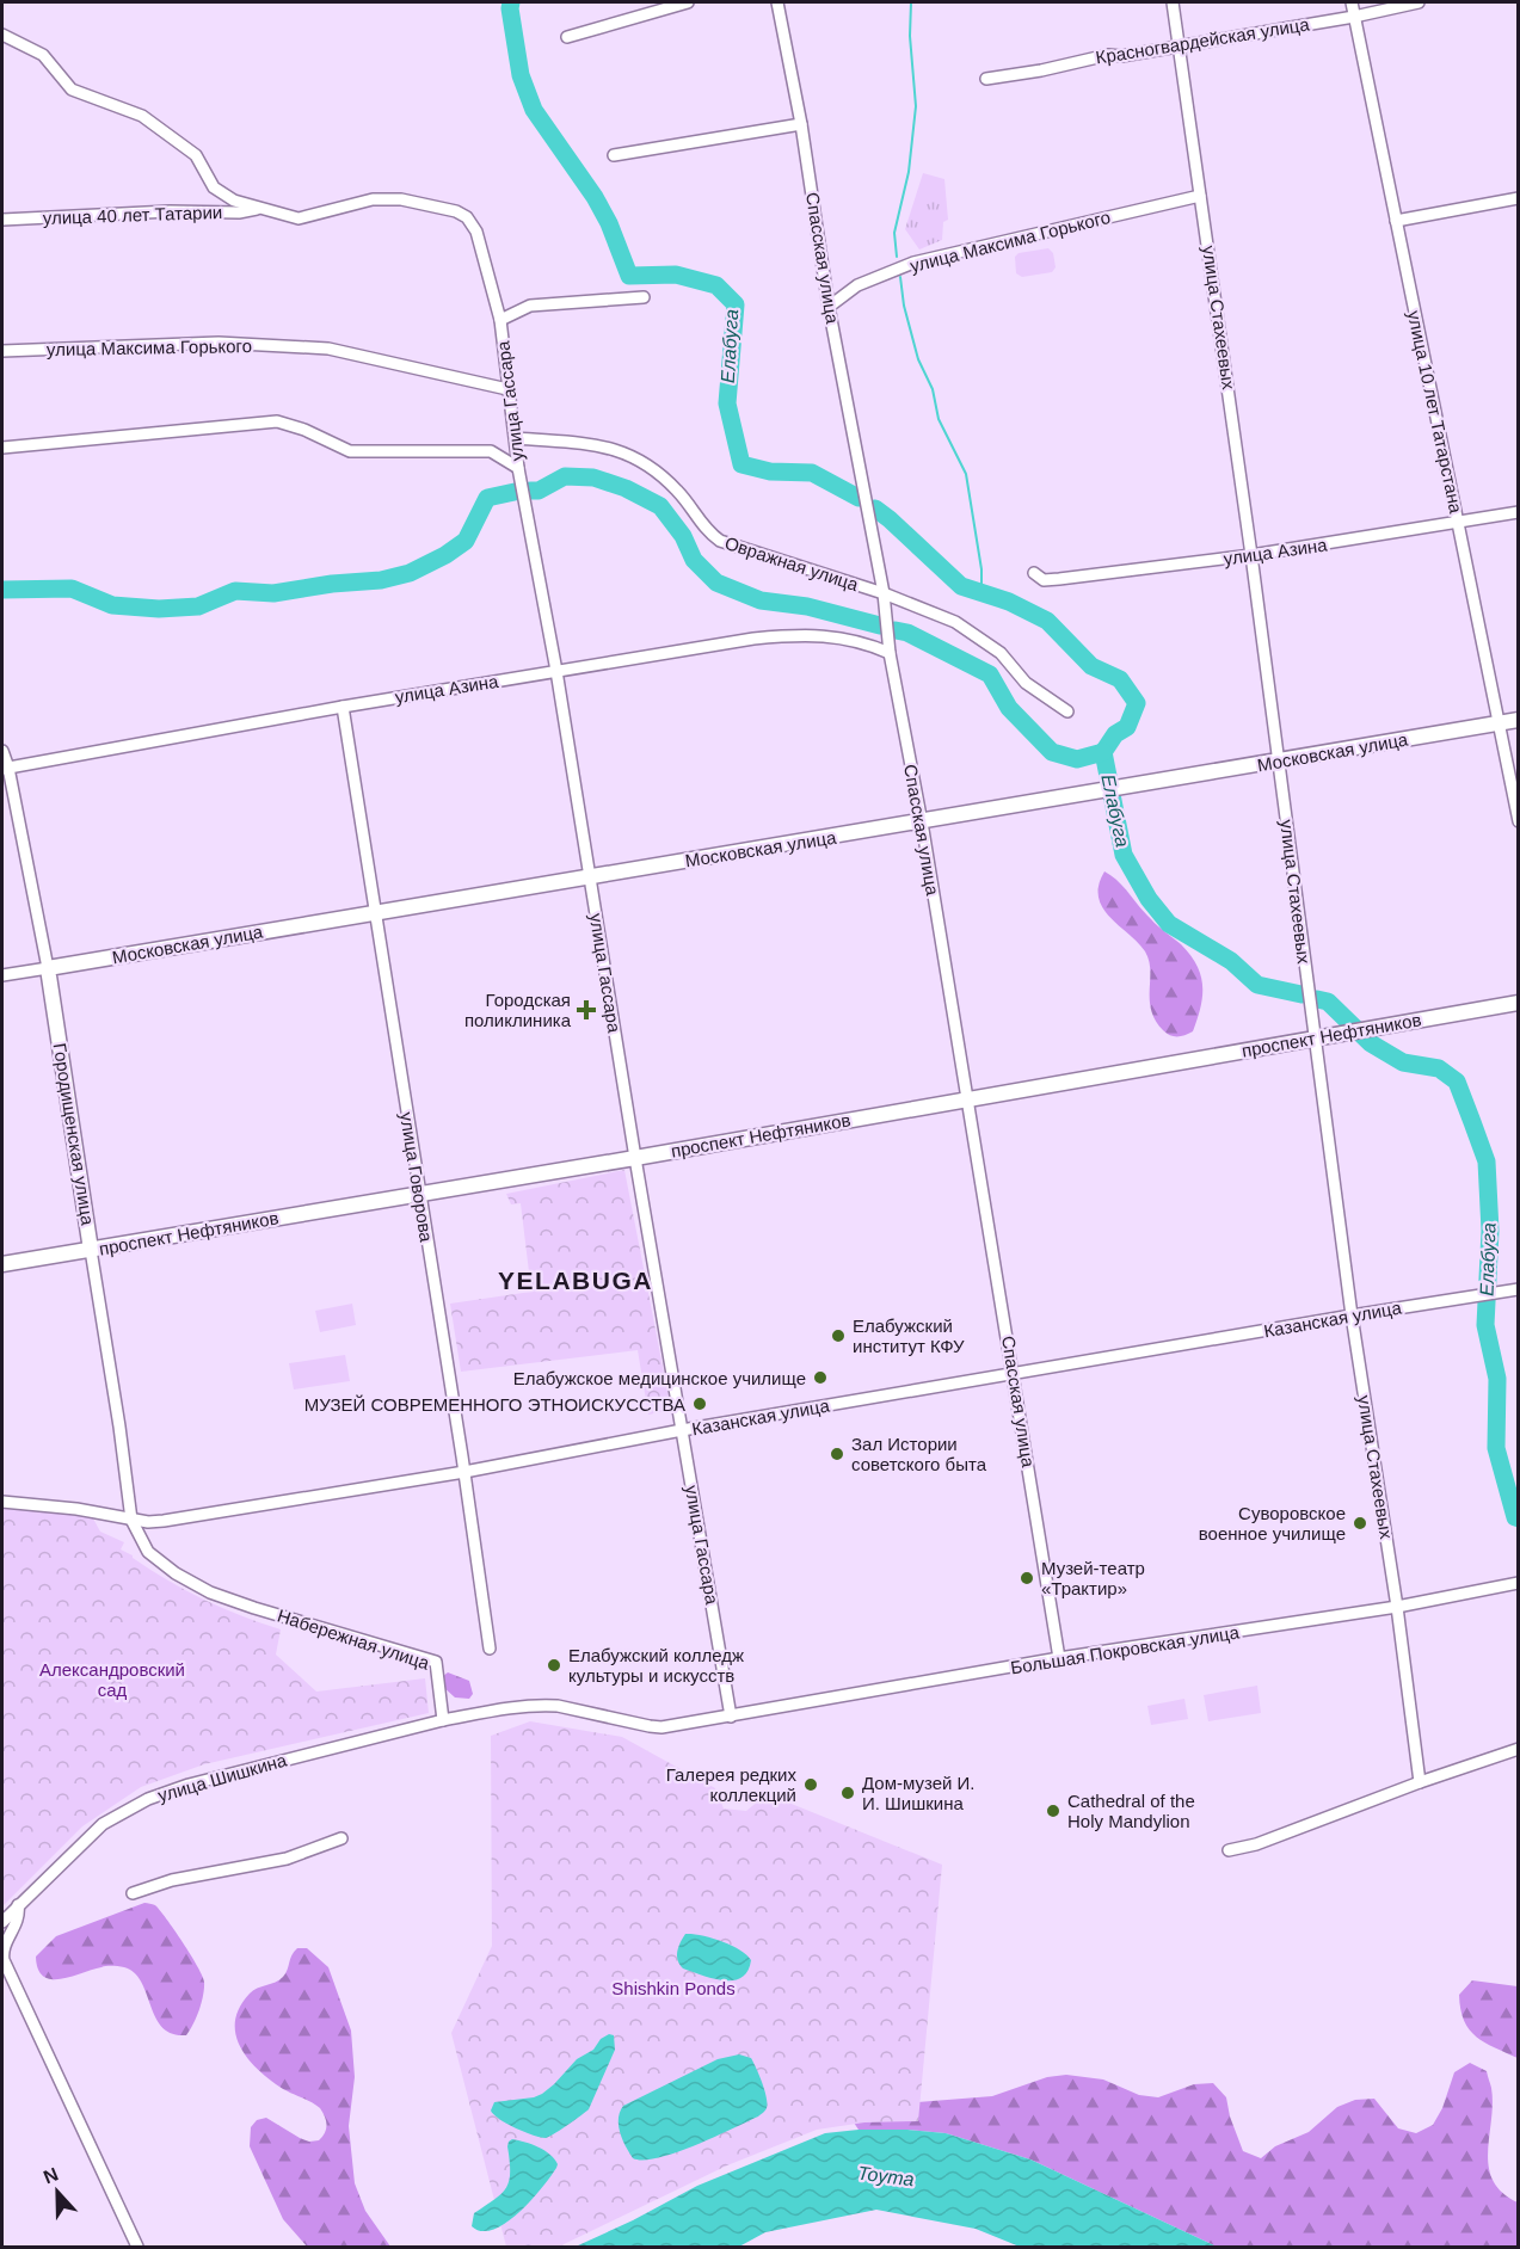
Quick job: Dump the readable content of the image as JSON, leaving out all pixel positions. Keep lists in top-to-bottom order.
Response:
{
  "streets": {
    "main road": ["Московская улица", "проспект Нефтяников", "Городищенская улица"],
    "street": [
      "Красногвардейская улица",
      "улица 40 лет Татарии",
      "улица Максима Горького",
      "Спасская улица",
      "улица Стахеевых",
      "улица Гассара",
      "улица 10 лет Татарстана",
      "улица Азина",
      "Овражная улица",
      "улица Говорова",
      "Казанская улица",
      "Набережная улица",
      "Большая Покровская улица",
      "улица Шишкина"
    ]
  },
  "crossings": [
    ["Красногвардейская улица", "улица Стахеевых"],
    ["Красногвардейская улица", "улица 10 лет Татарстана"],
    ["улица 40 лет Татарии", "улица Гассара"],
    ["улица Максима Горького", "Спасская улица"],
    ["улица Максима Горького", "улица Стахеевых"],
    ["улица Максима Горького", "улица Гассара"],
    ["Спасская улица", "улица Азина"],
    ["Спасская улица", "Овражная улица"],
    ["Спасская улица", "Московская улица"],
    ["Спасская улица", "проспект Нефтяников"],
    ["Спасская улица", "Казанская улица"],
    ["Спасская улица", "Большая Покровская улица"],
    ["улица Стахеевых", "улица Азина"],
    ["улица Стахеевых", "Московская улица"],
    ["улица Стахеевых", "проспект Нефтяников"],
    ["улица Стахеевых", "Казанская улица"],
    ["улица Стахеевых", "Большая Покровская улица"],
    ["улица Гассара", "улица Азина"],
    ["улица Гассара", "Овражная улица"],
    ["улица Гассара", "Московская улица"],
    ["улица Гассара", "проспект Нефтяников"],
    ["улица Гассара", "Казанская улица"],
    ["улица Гассара", "Большая Покровская улица"],
    ["улица 10 лет Татарстана", "улица Азина"],
    ["улица 10 лет Татарстана", "Московская улица"],
    ["улица Азина", "Городищенская улица"],
    ["улица Азина", "улица Говорова"],
    ["Московская улица", "Городищенская улица"],
    ["Московская улица", "улица Говорова"],
    ["проспект Нефтяников", "Городищенская улица"],
    ["проспект Нефтяников", "улица Говорова"],
    ["Городищенская улица", "Казанская улица"],
    ["Городищенская улица", "Набережная улица"],
    ["улица Говорова", "Казанская улица"],
    ["Казанская улица", "Набережная улица"],
    ["Набережная улица", "улица Шишкина"]
  ],
  "districts": ["YELABUGA"],
  "water": ["Елабуга", "Toyma"],
  "parks": ["Александровский сад", "Shishkin Ponds"],
  "places": {
    "health": ["Городская поликлиника"],
    "other": [
      "Елабужский институт КФУ",
      "Елабужское медицинское училище",
      "МУЗЕЙ СОВРЕМЕННОГО ЭТНОИСКУССТВА",
      "Зал Истории советского быта",
      "Суворовское военное училище",
      "Музей-театр «Трактир»",
      "Елабужский колледж культуры и искусств",
      "Галерея редких коллекций",
      "Дом-музей И. И. Шишкина",
      "Cathedral of the Holy Mandylion"
    ]
  },
  "north": "top"
}
